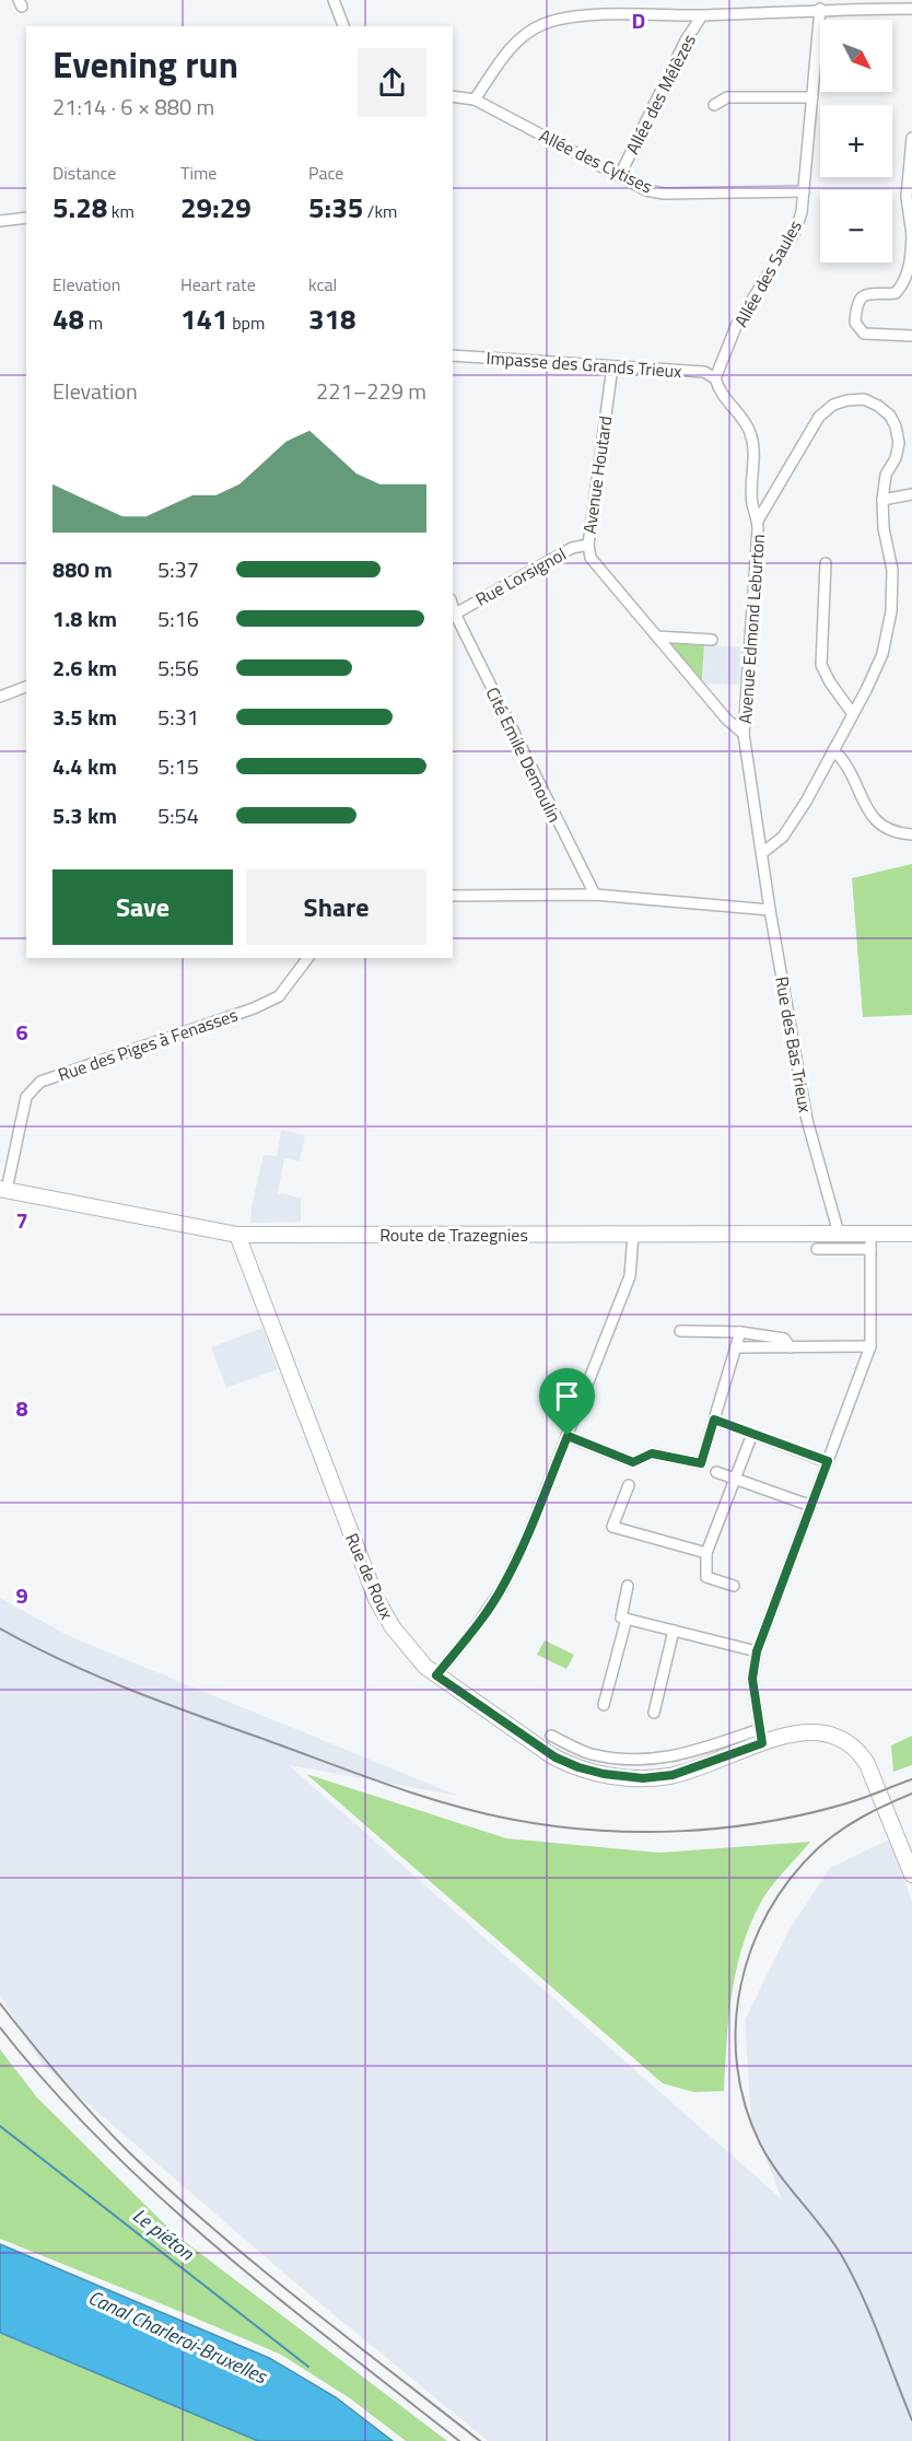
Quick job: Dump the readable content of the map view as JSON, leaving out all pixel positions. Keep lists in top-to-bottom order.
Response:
{
  "streets": {
    "main road": ["Route de Trazegnies", "Rue de Roux"],
    "street": [
      "Allée des Mélèzes",
      "Allée des Cytises",
      "Allée des Saules",
      "Impasse des Grands Trieux",
      "Avenue Houtard",
      "Rue Lorsignol",
      "Avenue Edmond Leburton",
      "Cité Emile Demoulin",
      "Rue des Piges à Fenasses",
      "Rue des Bas Trieux"
    ]
  },
  "crossings": [
    ["Allée des Mélèzes", "Allée des Cytises"],
    ["Allée des Cytises", "Allée des Saules"],
    ["Allée des Saules", "Impasse des Grands Trieux"],
    ["Allée des Saules", "Avenue Edmond Leburton"],
    ["Impasse des Grands Trieux", "Avenue Houtard"],
    ["Impasse des Grands Trieux", "Avenue Edmond Leburton"],
    ["Avenue Houtard", "Rue Lorsignol"],
    ["Avenue Houtard", "Avenue Edmond Leburton"],
    ["Rue Lorsignol", "Cité Emile Demoulin"],
    ["Avenue Edmond Leburton", "Rue des Bas Trieux"],
    ["Rue des Piges à Fenasses", "Route de Trazegnies"],
    ["Rue des Bas Trieux", "Route de Trazegnies"],
    ["Route de Trazegnies", "Rue de Roux"]
  ],
  "water": ["Le piéton", "Canal Charleroi-Bruxelles"],
  "north": "bottom right",
  "page": {
    "map_buttons": ["+", "−"],
    "heading": ["Evening run", "21:14 · 6 × 880 m"],
    "stats": [
      ["Distance", "5.28 km"],
      ["Time", "29:29"],
      ["Pace", "5:35 /km"],
      ["Elevation", "48 m"],
      ["Heart rate", "141 bpm"],
      ["kcal", "318"]
    ],
    "chart": ["Elevation", "221–229 m"],
    "list": [
      {
        "name": "880 m",
        "note": "5:37"
      },
      {
        "name": "1.8 km",
        "note": "5:16"
      },
      {
        "name": "2.6 km",
        "note": "5:56"
      },
      {
        "name": "3.5 km",
        "note": "5:31"
      },
      {
        "name": "4.4 km",
        "note": "5:15"
      },
      {
        "name": "5.3 km",
        "note": "5:54"
      }
    ],
    "buttons": ["Save", "Share"]
  },
  "grid": {
    "columns": ["D"],
    "rows": [
      "6",
      "7",
      "8",
      "9"
    ]
  }
}
